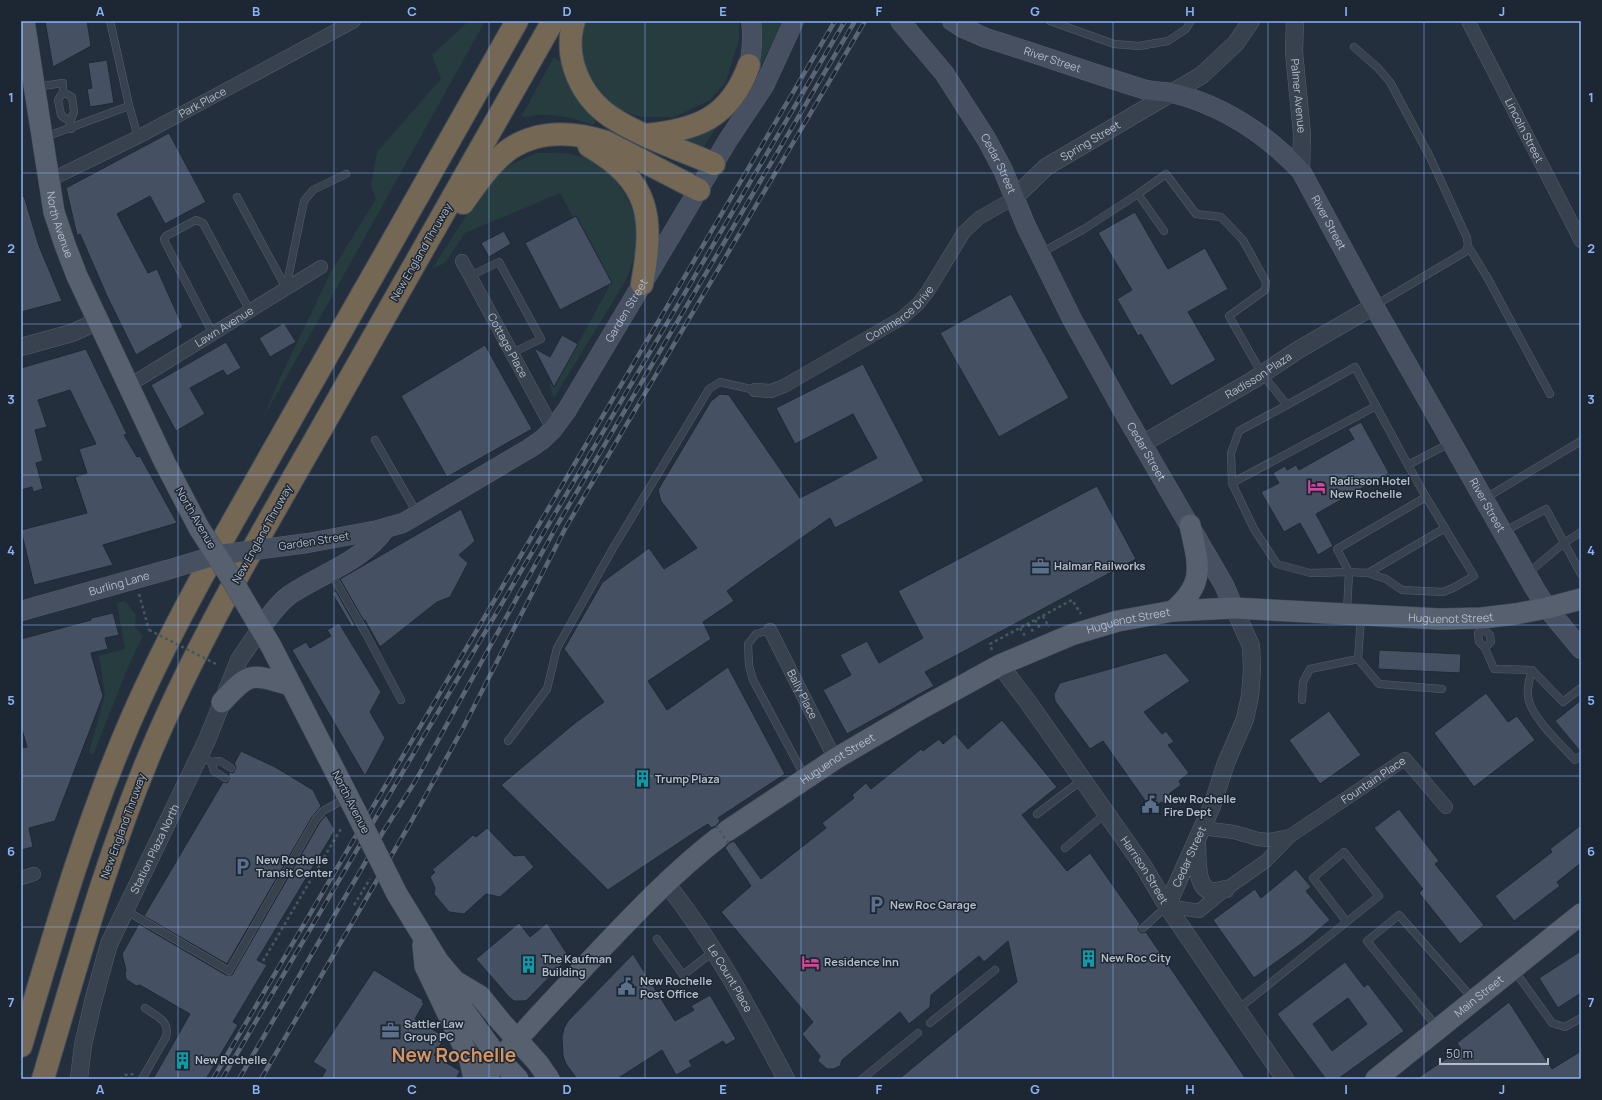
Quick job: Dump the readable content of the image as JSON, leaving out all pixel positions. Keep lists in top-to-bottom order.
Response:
{
  "streets": {
    "highway": ["New England Thruway"],
    "main road": [
      "River Street",
      "Cedar Street",
      "North Avenue",
      "Garden Street",
      "Burling Lane",
      "Huguenot Street",
      "Main Street"
    ],
    "street": [
      "Palmer Avenue",
      "Park Place",
      "Lincoln Street",
      "Spring Street",
      "Commerce Drive",
      "Lawn Avenue",
      "Cottage Place",
      "Radisson Plaza",
      "Bally Place",
      "Fountain Place",
      "Station Plaza North",
      "Harrison Street",
      "Le Count Place"
    ]
  },
  "crossings": [
    ["River Street", "Palmer Avenue"],
    ["River Street", "Spring Street"],
    ["River Street", "Radisson Plaza"],
    ["River Street", "Huguenot Street"],
    ["Park Place", "North Avenue"],
    ["Spring Street", "Cedar Street"],
    ["Spring Street", "Commerce Drive"],
    ["Cedar Street", "Commerce Drive"],
    ["Cedar Street", "Radisson Plaza"],
    ["Cedar Street", "Huguenot Street"],
    ["Cedar Street", "Fountain Place"],
    ["Cedar Street", "Harrison Street"],
    ["North Avenue", "Garden Street"],
    ["North Avenue", "Lawn Avenue"],
    ["North Avenue", "Burling Lane"],
    ["North Avenue", "Huguenot Street"],
    ["North Avenue", "Station Plaza North"],
    ["Garden Street", "Cottage Place"],
    ["Garden Street", "Burling Lane"],
    ["Huguenot Street", "Bally Place"],
    ["Huguenot Street", "Harrison Street"],
    ["Huguenot Street", "Le Count Place"],
    ["Fountain Place", "Harrison Street"]
  ],
  "districts": ["New Rochelle"],
  "places": {
    "hotel": ["Radisson Hotel New Rochelle", "Residence Inn"],
    "office": ["Halmar Railworks", "Sattler Law Group PC"],
    "building": [
      "Trump Plaza",
      "New Roc City",
      "The Kaufman Building",
      "New Rochelle"
    ],
    "public building": ["New Rochelle Fire Dept", "New Rochelle Post Office"],
    "parking": ["New Rochelle Transit Center", "New Roc Garage"]
  },
  "scale_bar": "50 m",
  "grid": {
    "columns": [
      "A",
      "B",
      "C",
      "D",
      "E",
      "F",
      "G",
      "H",
      "I",
      "J"
    ],
    "rows": [
      "1",
      "2",
      "3",
      "4",
      "5",
      "6",
      "7"
    ]
  }
}
